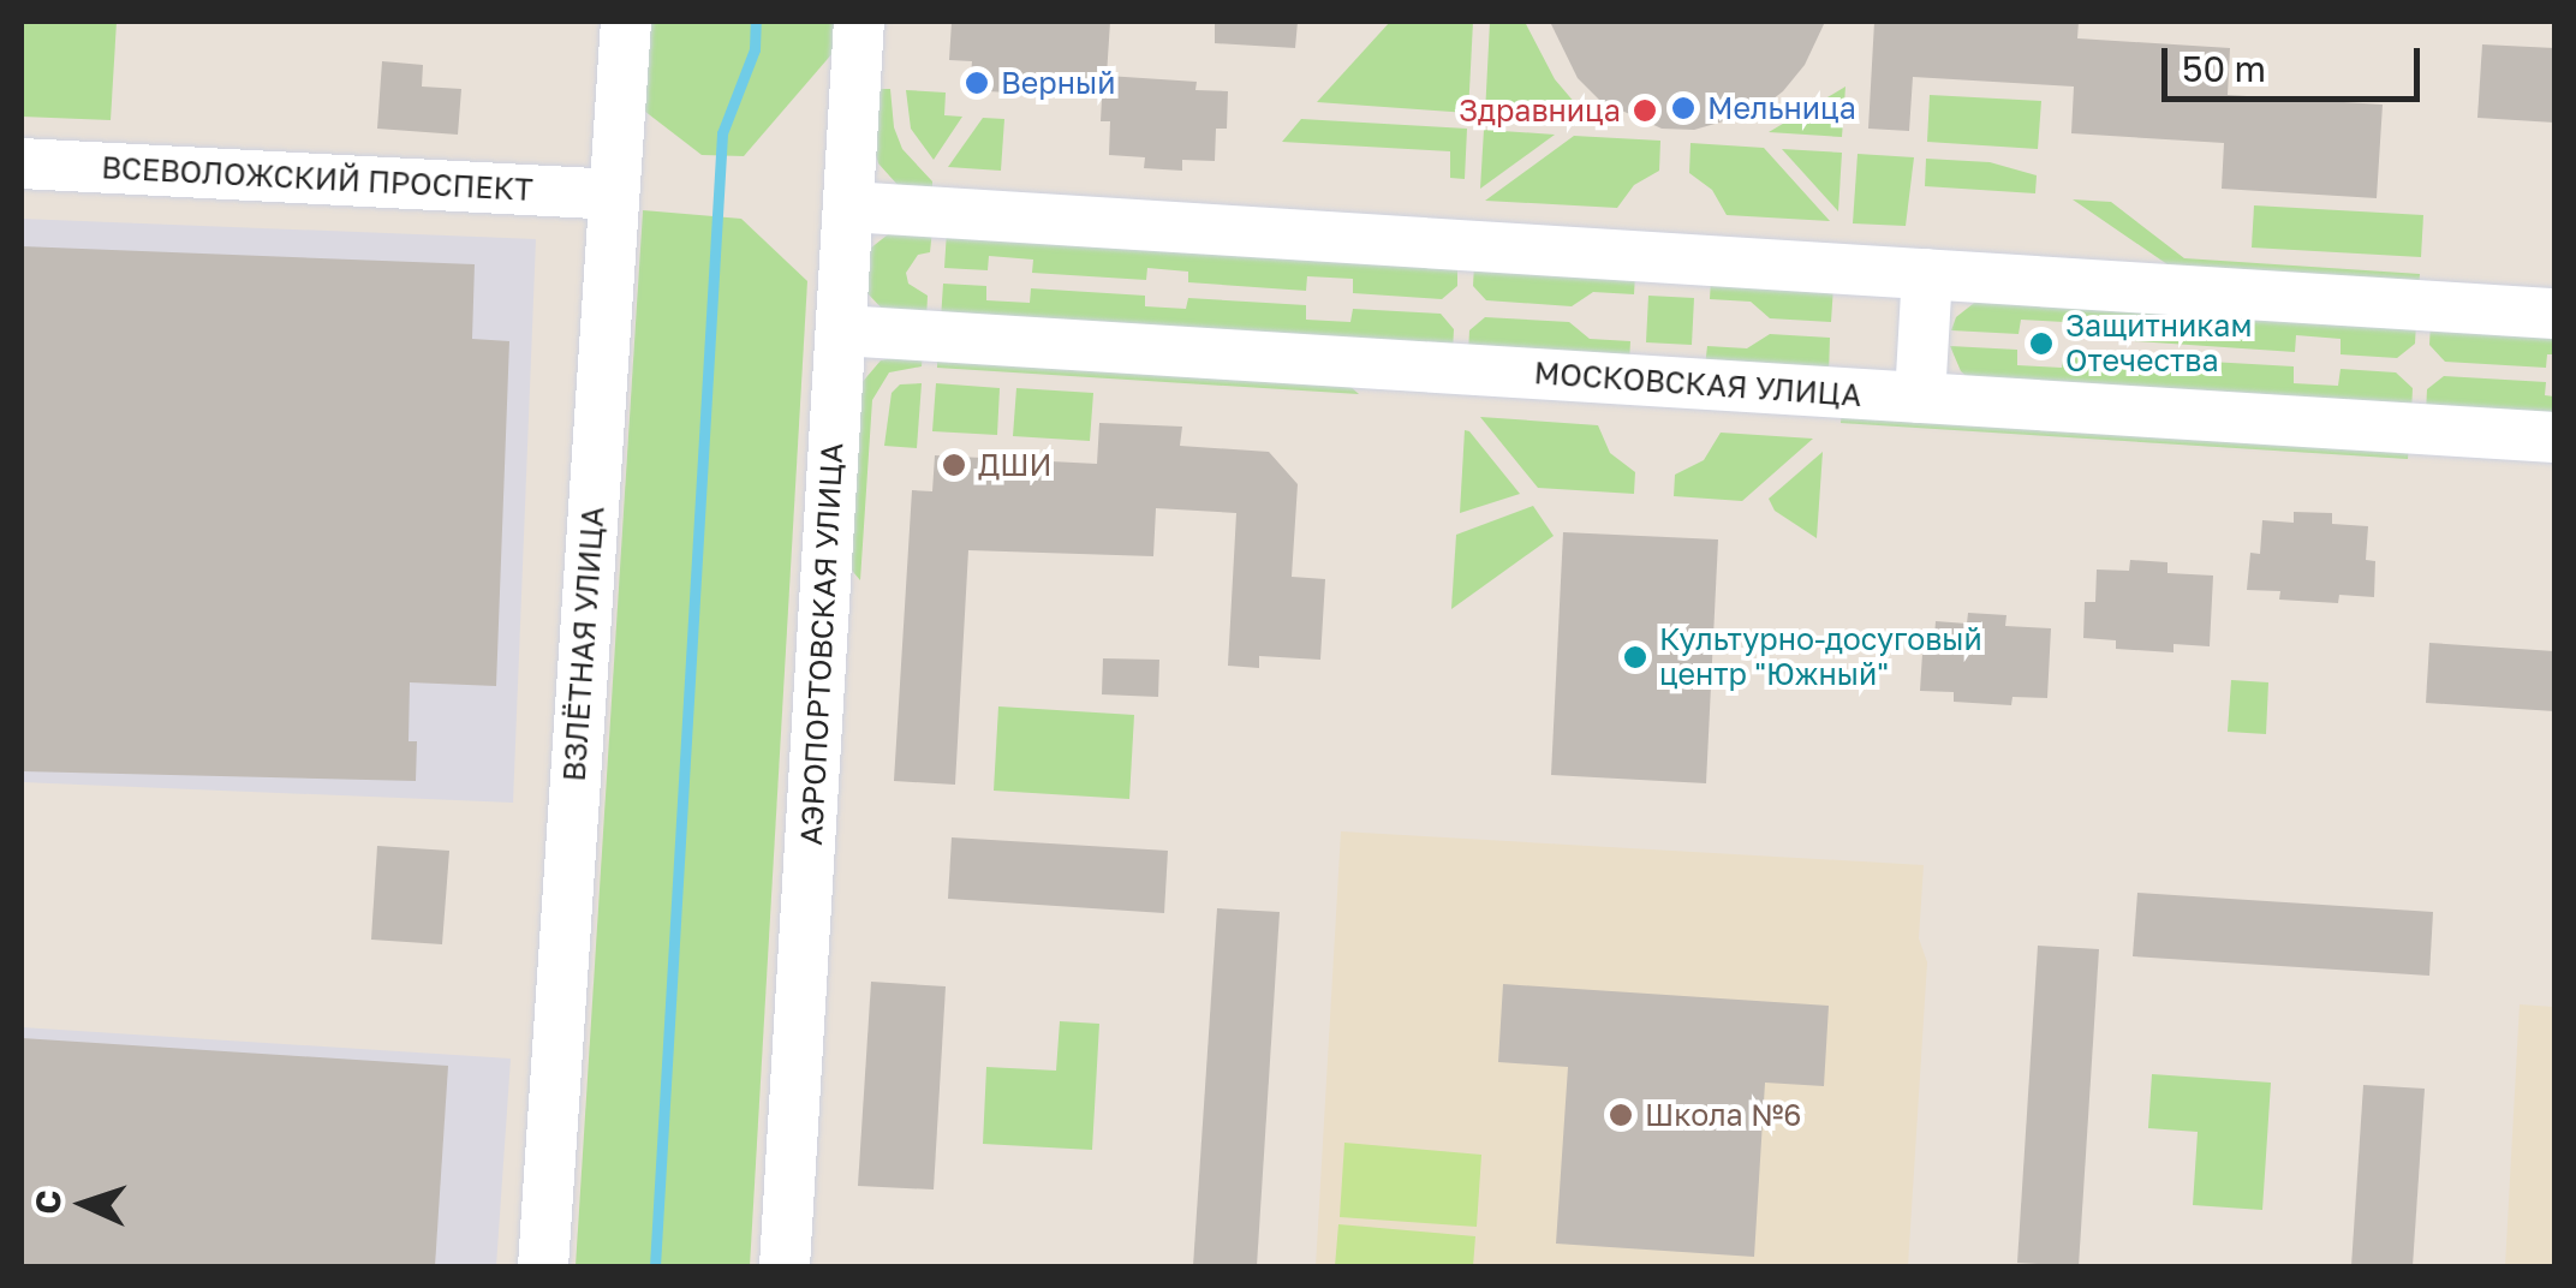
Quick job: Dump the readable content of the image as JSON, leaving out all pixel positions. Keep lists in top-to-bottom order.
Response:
{
  "streets": {
    "street": [
      "ВСЕВОЛОЖСКИЙ ПРОСПЕКТ",
      "МОСКОВСКАЯ УЛИЦА",
      "ВЗЛЁТНАЯ УЛИЦА",
      "АЭРОПОРТОВСКАЯ УЛИЦА"
    ]
  },
  "crossings": [
    ["ВСЕВОЛОЖСКИЙ ПРОСПЕКТ", "ВЗЛЁТНАЯ УЛИЦА"],
    ["МОСКОВСКАЯ УЛИЦА", "АЭРОПОРТОВСКАЯ УЛИЦА"]
  ],
  "places": [
    "Верный",
    "Мельница",
    "Здравница",
    "Защитникам Отечества",
    "ДШИ",
    "Культурно-досуговый центр \"Южный\"",
    "Школа №6"
  ],
  "scale_bar": "50 m",
  "north": "left"
}
